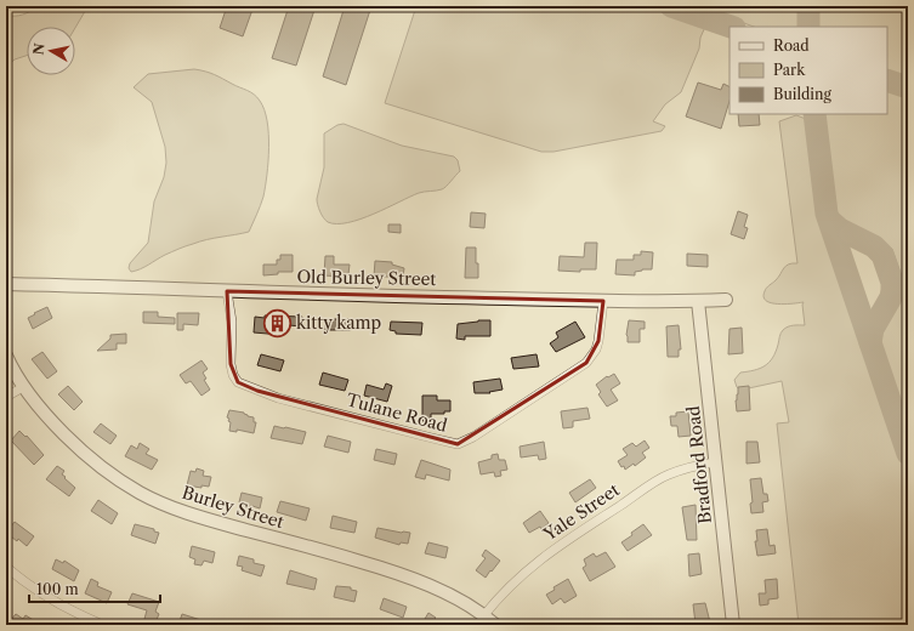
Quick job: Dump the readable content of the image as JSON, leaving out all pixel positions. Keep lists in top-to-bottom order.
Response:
{
  "streets": {
    "street": [
      "Old Burley Street",
      "Tulane Road",
      "Bradford Road",
      "Burley Street",
      "Yale Street"
    ]
  },
  "crossings": [
    ["Old Burley Street", "Tulane Road"],
    ["Old Burley Street", "Bradford Road"],
    ["Bradford Road", "Yale Street"],
    ["Burley Street", "Yale Street"]
  ],
  "places": {
    "building": ["kitty kamp"]
  },
  "legend": ["Road", "Park", "Building"],
  "scale_bar": "100 m",
  "north": "left"
}
